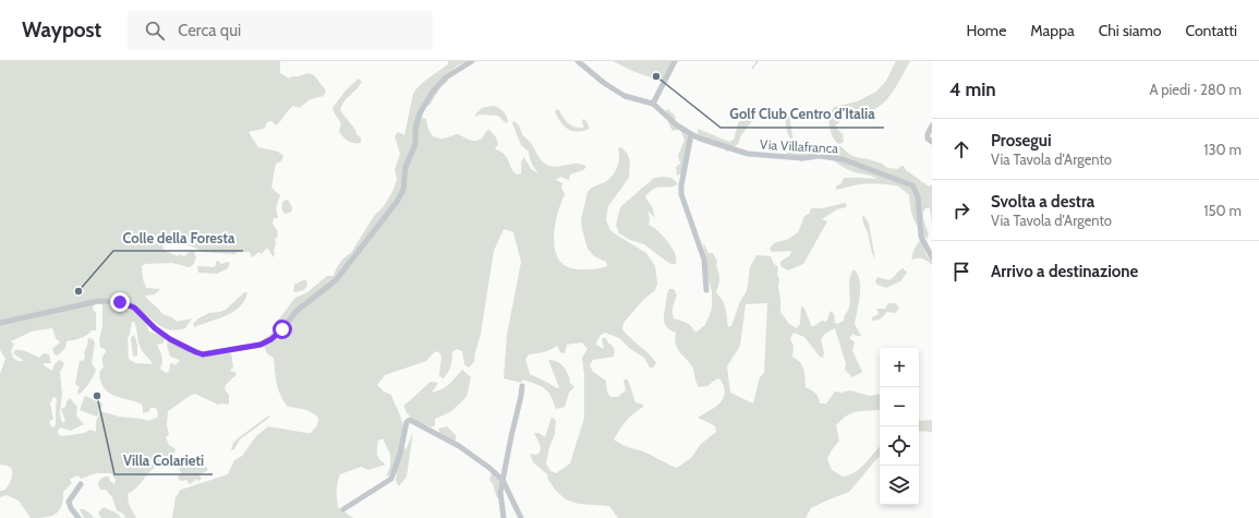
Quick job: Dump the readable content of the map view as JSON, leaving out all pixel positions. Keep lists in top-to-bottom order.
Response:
{
  "streets": {
    "street": ["Via Villafranca"]
  },
  "places": ["Golf Club Centro d'Italia", "Colle della Foresta", "Villa Colarieti"],
  "page": {
    "header": "Waypost",
    "search": "Cerca qui",
    "nav": [
      "Home",
      "Mappa",
      "Chi siamo",
      "Contatti"
    ],
    "heading": ["4 min", "A piedi · 280 m"],
    "list": [
      ["Prosegui", "Via Tavola d'Argento", "130 m"],
      ["Svolta a destra", "Via Tavola d'Argento", "150 m"],
      "Arrivo a destinazione"
    ],
    "map_buttons": ["+", "−"]
  }
}
